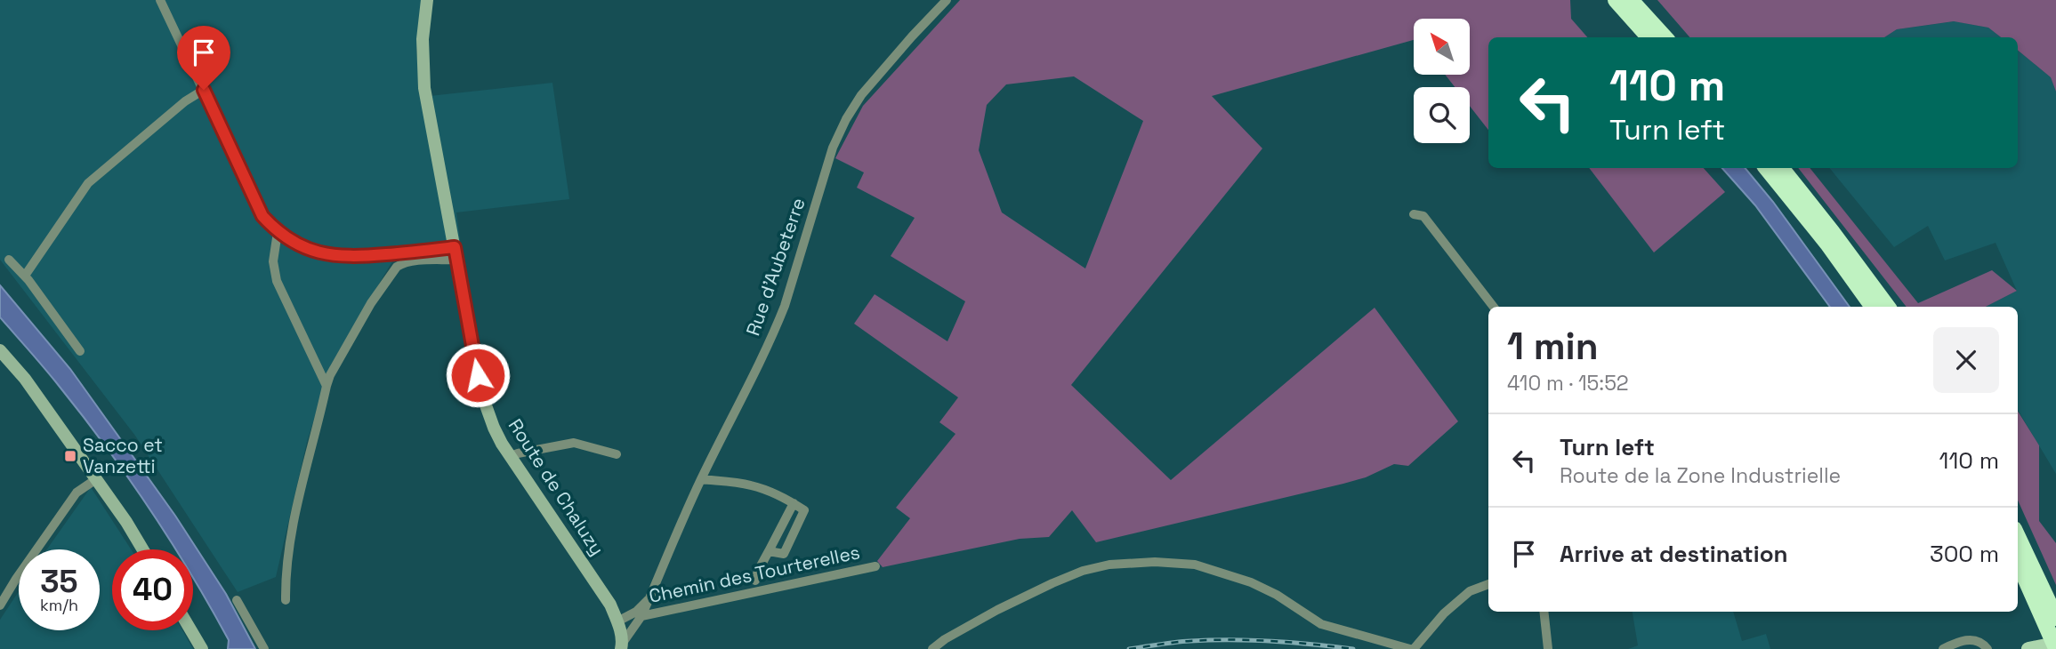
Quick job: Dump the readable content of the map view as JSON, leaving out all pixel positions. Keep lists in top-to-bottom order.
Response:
{
  "streets": {
    "street": ["Rue d'Aubeterre", "Route de Chaluzy", "Chemin des Tourterelles"]
  },
  "crossings": [
    ["Rue d'Aubeterre", "Route de Chaluzy"],
    ["Rue d'Aubeterre", "Chemin des Tourterelles"]
  ],
  "places": {
    "transit": ["Sacco et Vanzetti"]
  },
  "north": "top left",
  "page": {
    "turn": ["110 m", "Turn left"],
    "heading": ["1 min", "410 m · 15:52"],
    "list": [
      {
        "name": "Turn left",
        "note": "Route de la Zone Industrielle",
        "value": "110 m"
      },
      {
        "name": "Arrive at destination",
        "value": "300 m"
      }
    ],
    "speed": "35 km/h",
    "limit": "40"
  }
}
